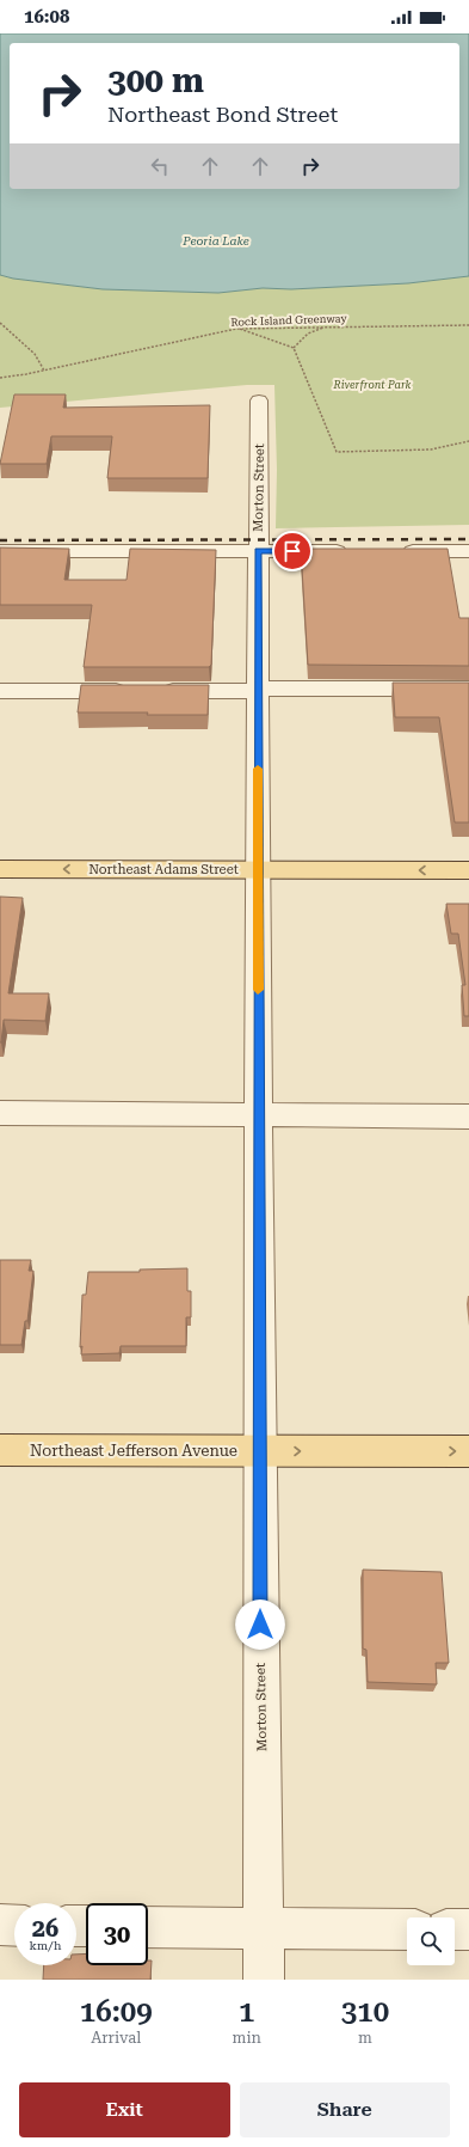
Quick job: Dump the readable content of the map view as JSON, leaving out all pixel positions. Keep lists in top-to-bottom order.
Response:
{
  "streets": {
    "main road": ["Northeast Adams Street", "Northeast Jefferson Avenue"],
    "street": ["Morton Street"],
    "path": ["Rock Island Greenway"]
  },
  "crossings": [
    ["Morton Street", "Northeast Adams Street"],
    ["Morton Street", "Northeast Jefferson Avenue"]
  ],
  "one_way": ["Northeast Adams Street", "Northeast Jefferson Avenue"],
  "water": ["Peoria Lake"],
  "parks": ["Riverfront Park"],
  "page": {
    "status": "16:08",
    "turn": ["300 m", "Northeast Bond Street"],
    "speed": "26 km/h",
    "limit": "30",
    "eta": [
      "16:09",
      "Arrival",
      "1",
      "min",
      "310",
      "m"
    ],
    "buttons": ["Exit", "Share"]
  }
}
